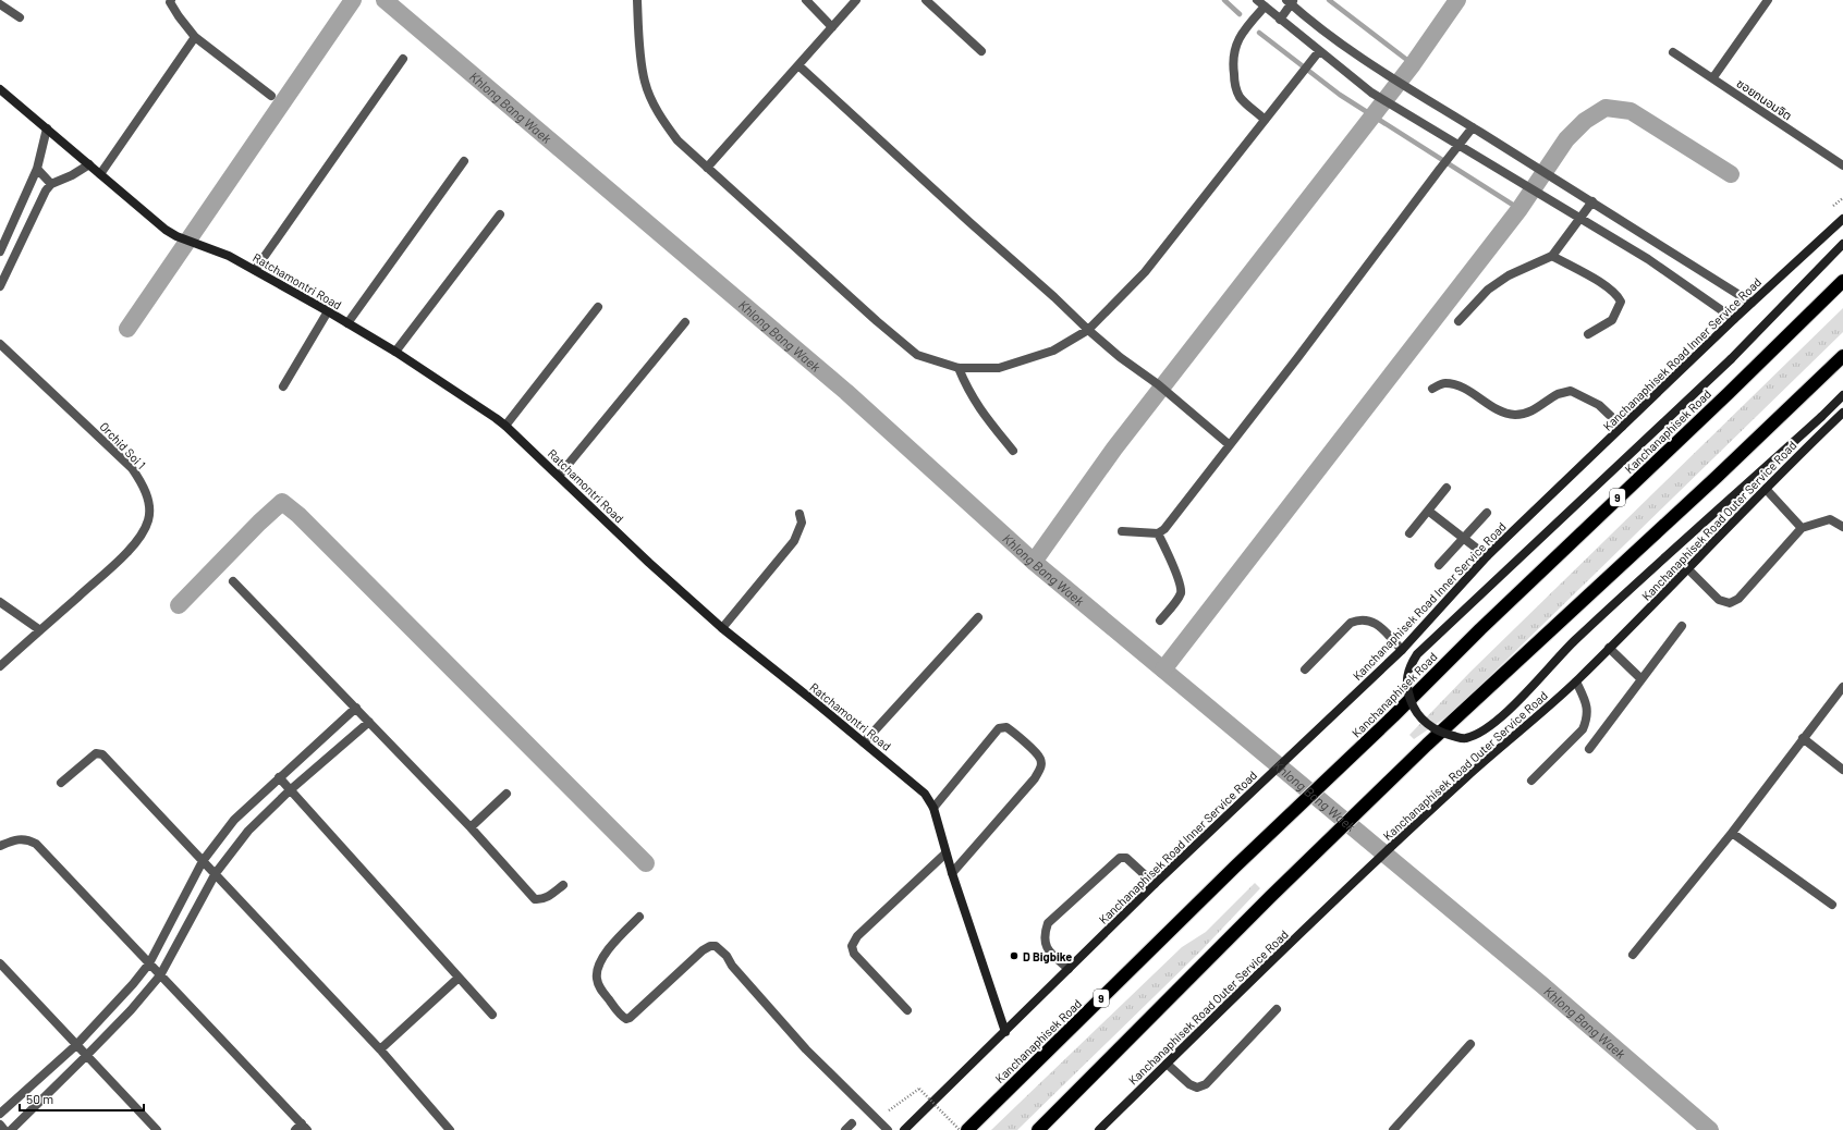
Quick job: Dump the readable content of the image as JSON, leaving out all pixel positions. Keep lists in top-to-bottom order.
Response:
{
  "streets": {
    "highway": ["Kanchanaphisek Road", "9"],
    "main road": ["Ratchamontri Road", "Kanchanaphisek Road Inner Service Road", "Kanchanaphisek Road Outer Service Road"],
    "street": ["ซอยถนอมจิต", "Orchid Soi 1"]
  },
  "crossings": [
    ["Ratchamontri Road", "Kanchanaphisek Road Inner Service Road"]
  ],
  "water": ["Khlong Bang Waek"],
  "places": ["D Bigbike"],
  "scale_bar": "50 m"
}
